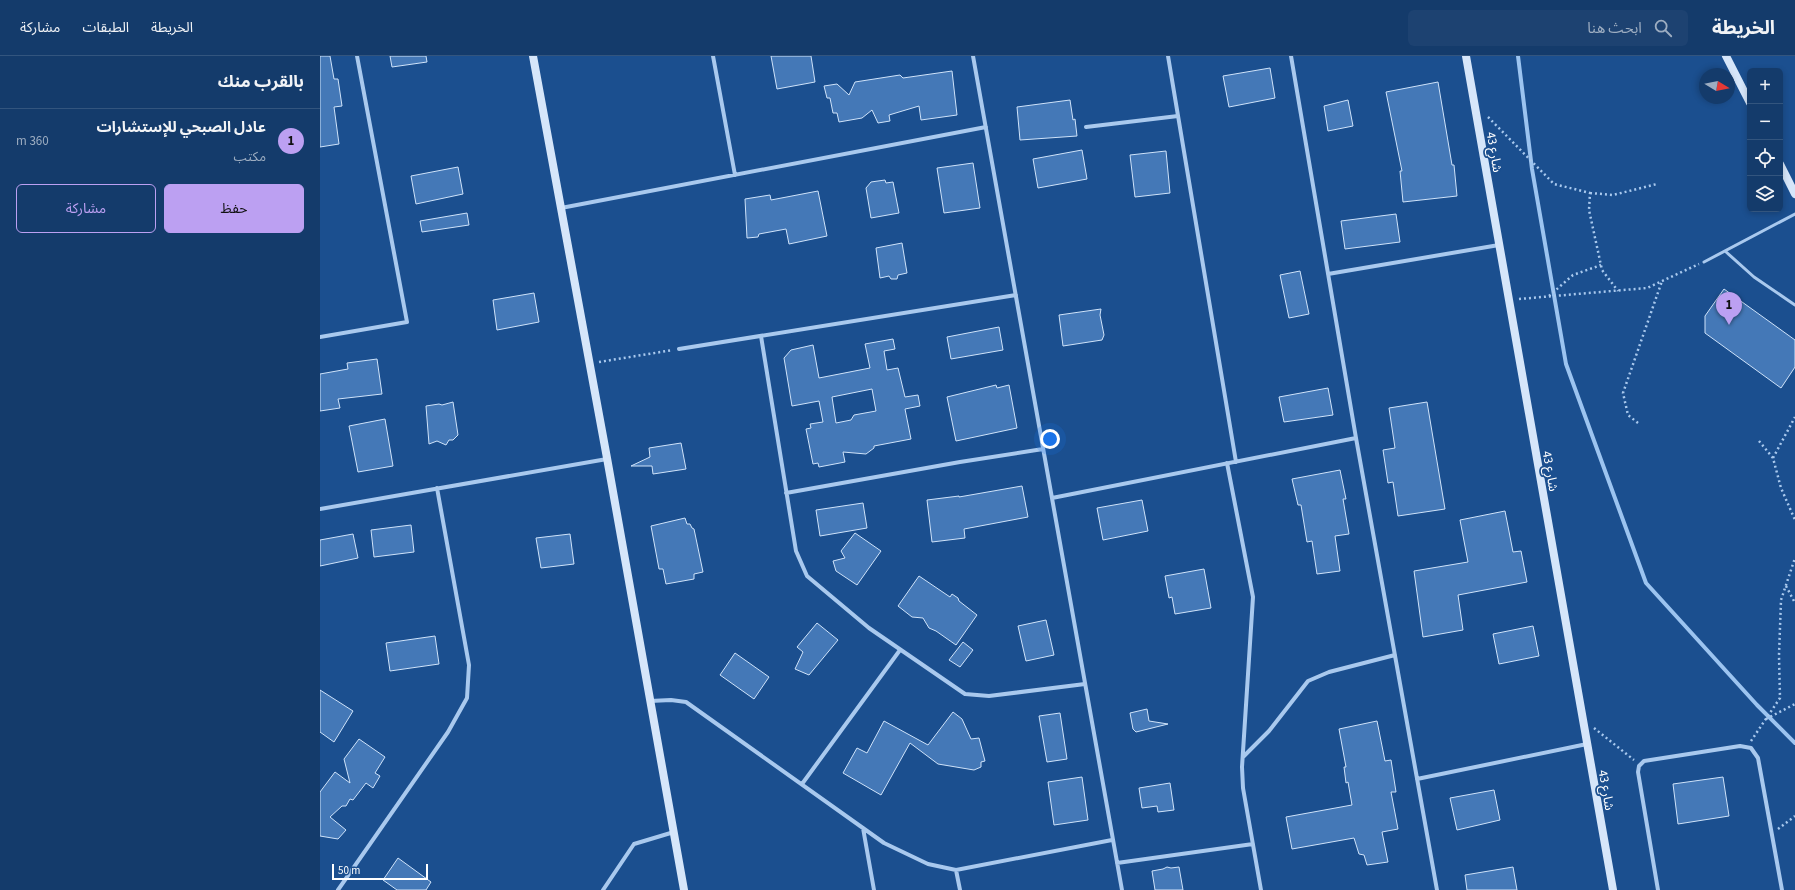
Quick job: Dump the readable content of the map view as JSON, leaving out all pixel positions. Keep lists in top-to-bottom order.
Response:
{
  "streets": {
    "street": ["شارع 43"]
  },
  "scale_bar": "50 m",
  "north": "right",
  "page": {
    "header": "الخريطة",
    "search": "ابحث هنا",
    "nav": ["الخريطة", "الطبقات", "مشاركة"],
    "heading": "بالقرب منك",
    "map_buttons": ["+", "−"],
    "list": [
      {
        "mark": "1",
        "name": "عادل الصبحي للإستشارات",
        "note": "مكتب",
        "value": "360 m"
      }
    ],
    "buttons": ["حفظ", "مشاركة"],
    "pins": "1",
    "scale": "50 m"
  }
}
